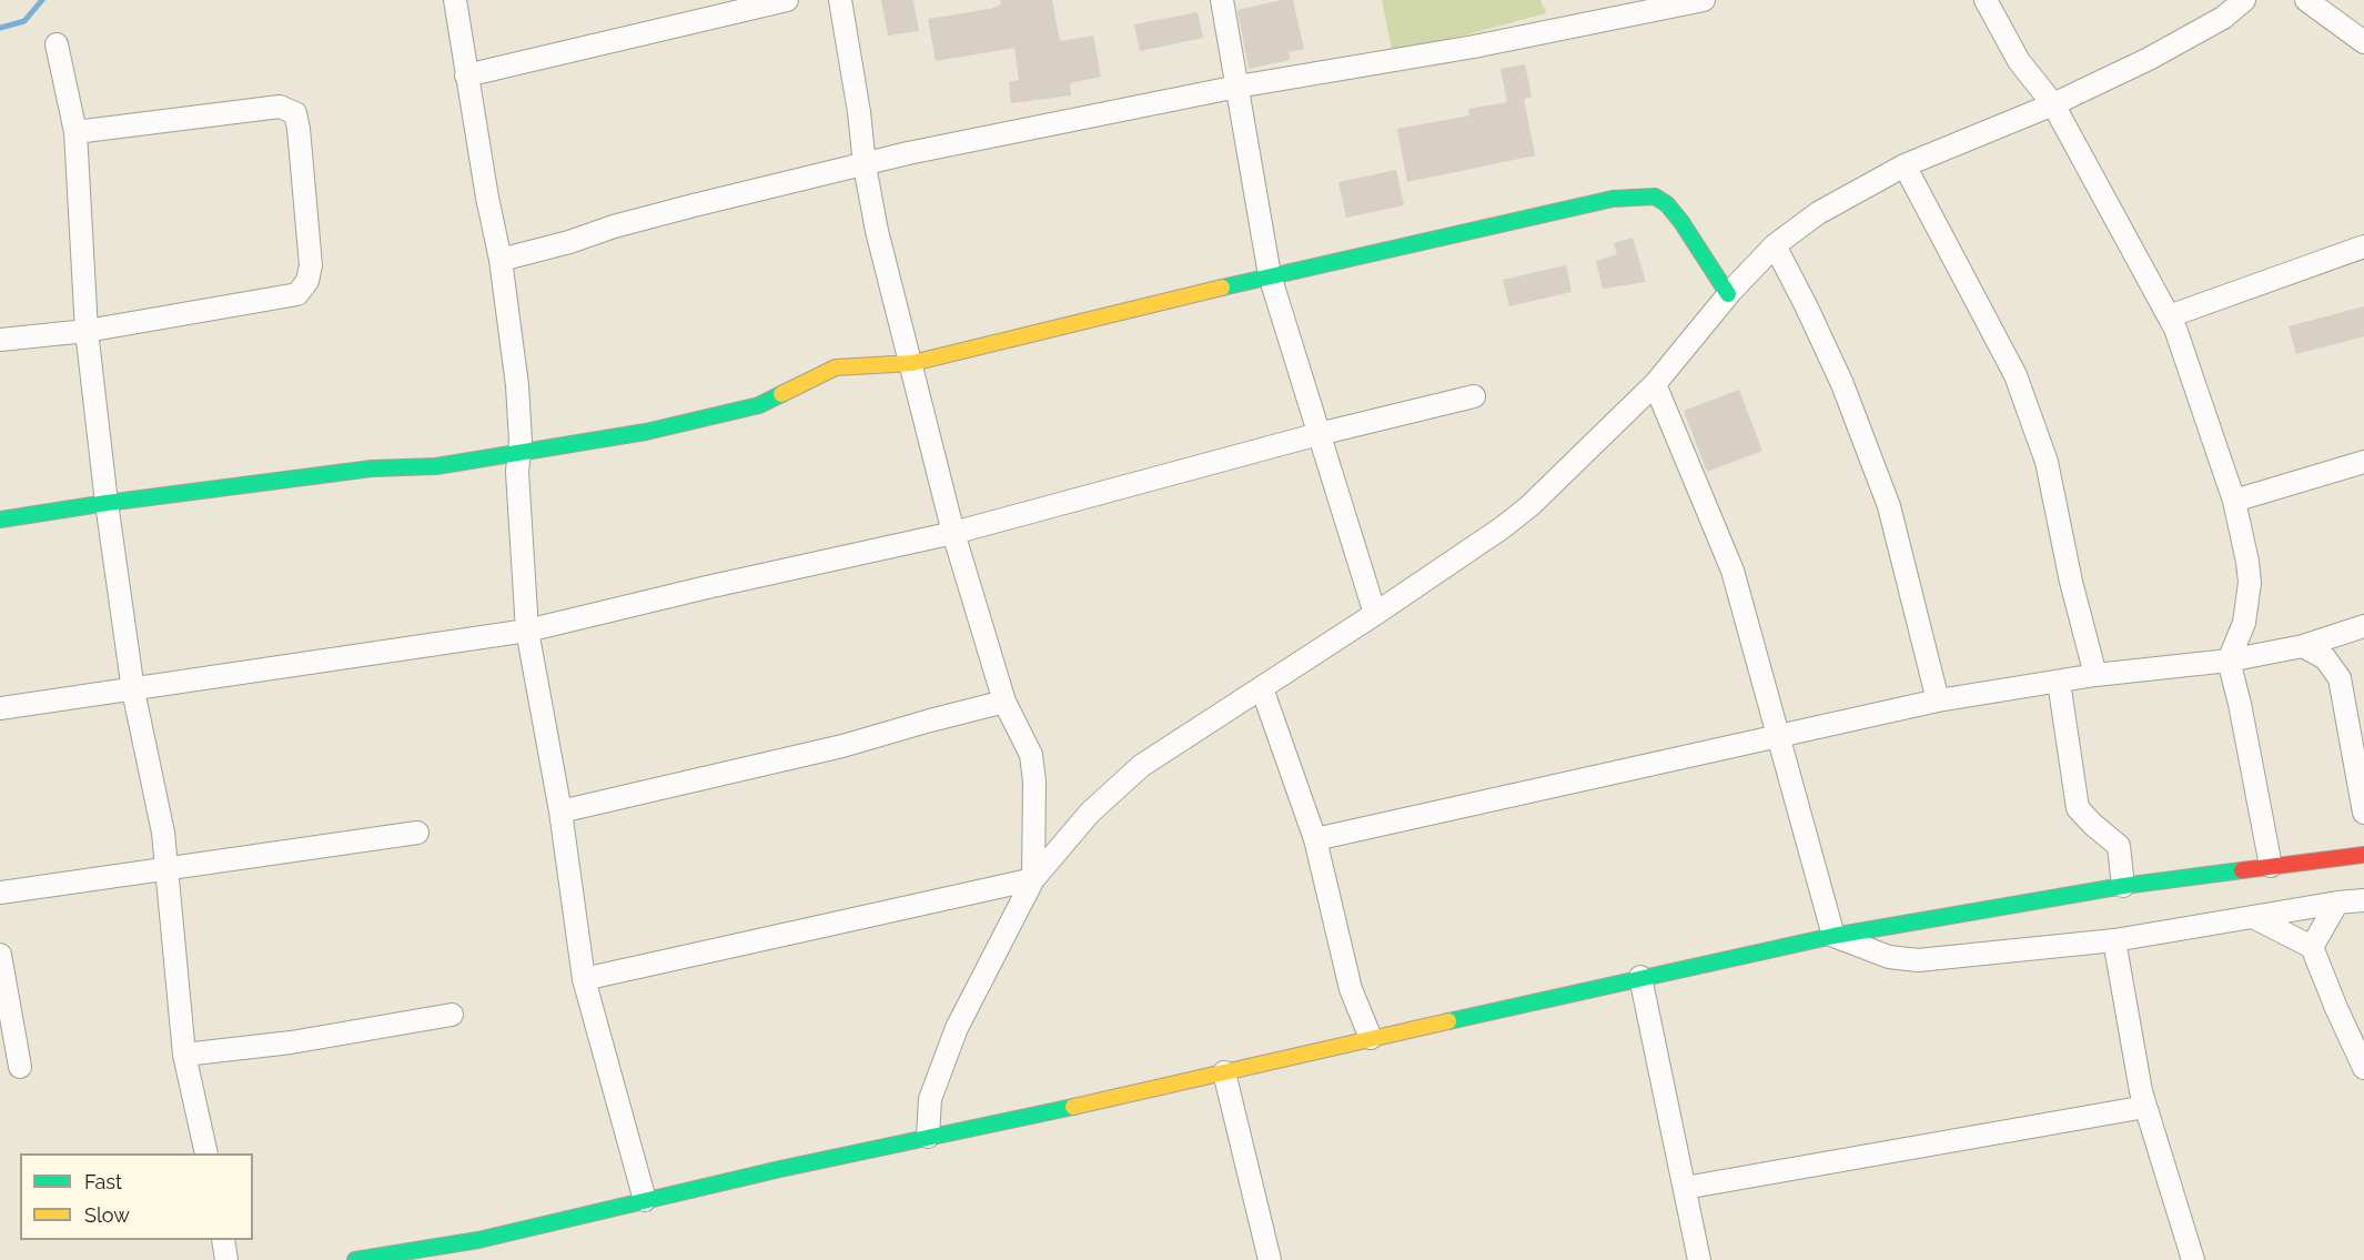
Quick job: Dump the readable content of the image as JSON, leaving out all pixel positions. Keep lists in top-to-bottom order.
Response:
{
  "legend": ["Fast", "Slow"]
}
